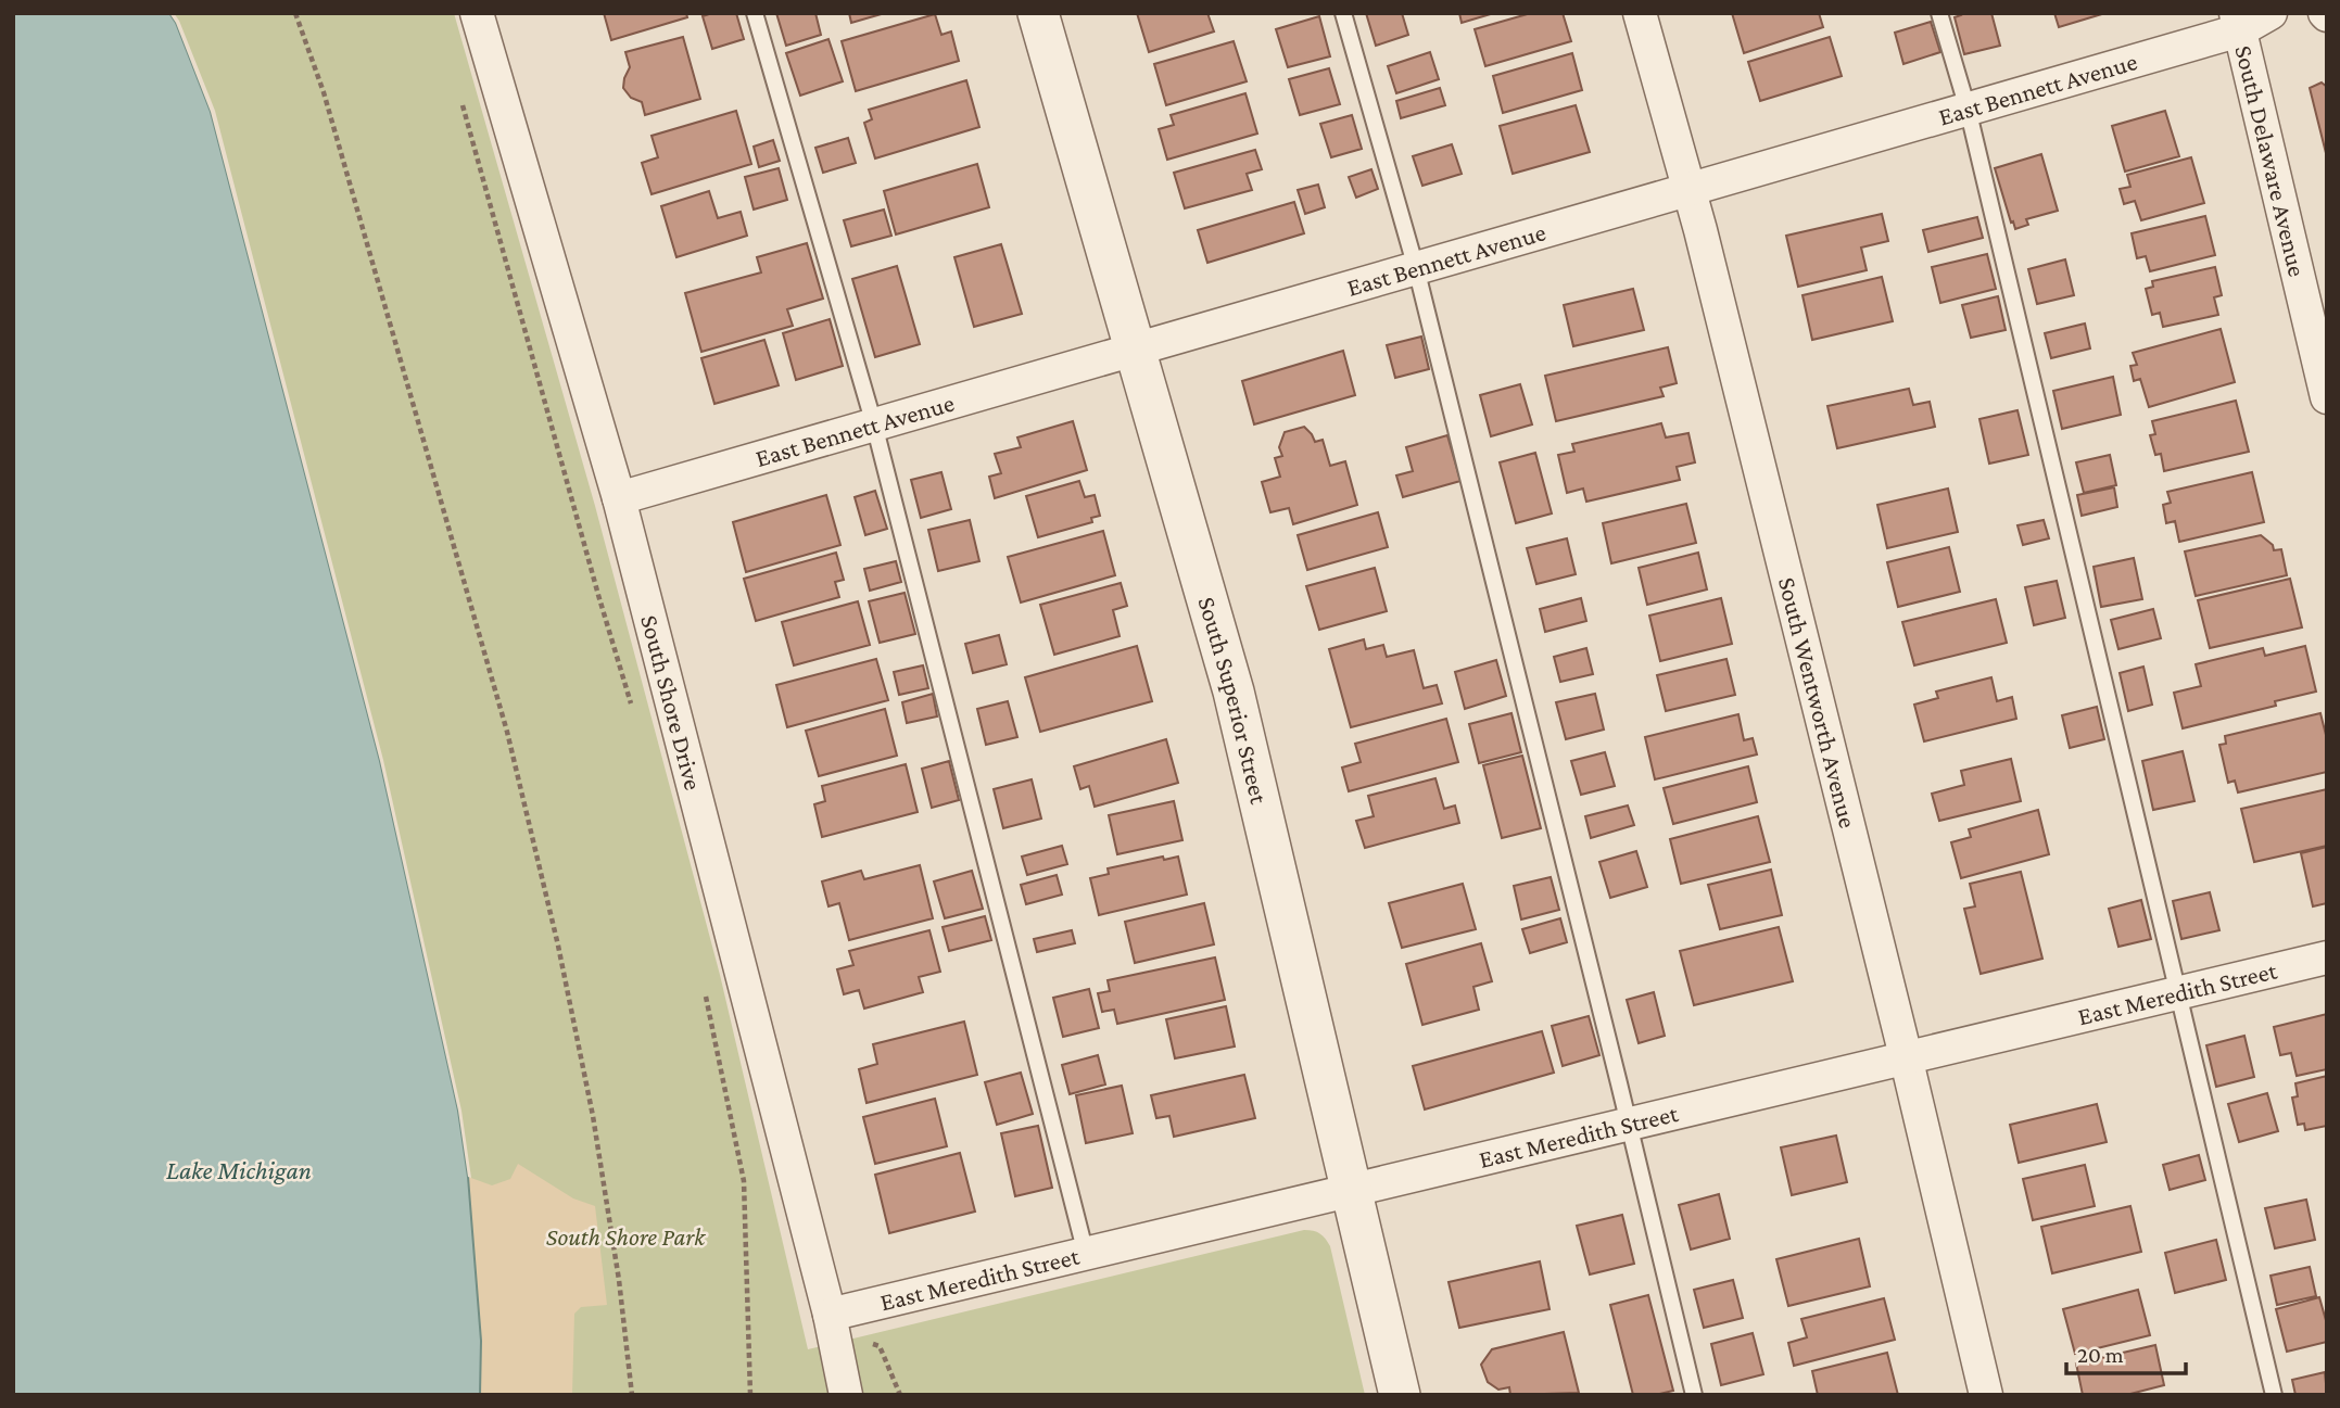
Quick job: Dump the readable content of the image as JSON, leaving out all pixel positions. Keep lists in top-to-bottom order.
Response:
{
  "streets": {
    "street": [
      "East Bennett Avenue",
      "South Delaware Avenue",
      "South Superior Street",
      "South Shore Drive",
      "South Wentworth Avenue",
      "East Meredith Street"
    ]
  },
  "crossings": [
    ["East Bennett Avenue", "South Delaware Avenue"],
    ["East Bennett Avenue", "South Superior Street"],
    ["East Bennett Avenue", "South Shore Drive"],
    ["East Bennett Avenue", "South Wentworth Avenue"],
    ["South Superior Street", "East Meredith Street"],
    ["South Shore Drive", "East Meredith Street"],
    ["South Wentworth Avenue", "East Meredith Street"]
  ],
  "water": ["Lake Michigan"],
  "parks": ["South Shore Park"],
  "scale_bar": "20 m"
}
